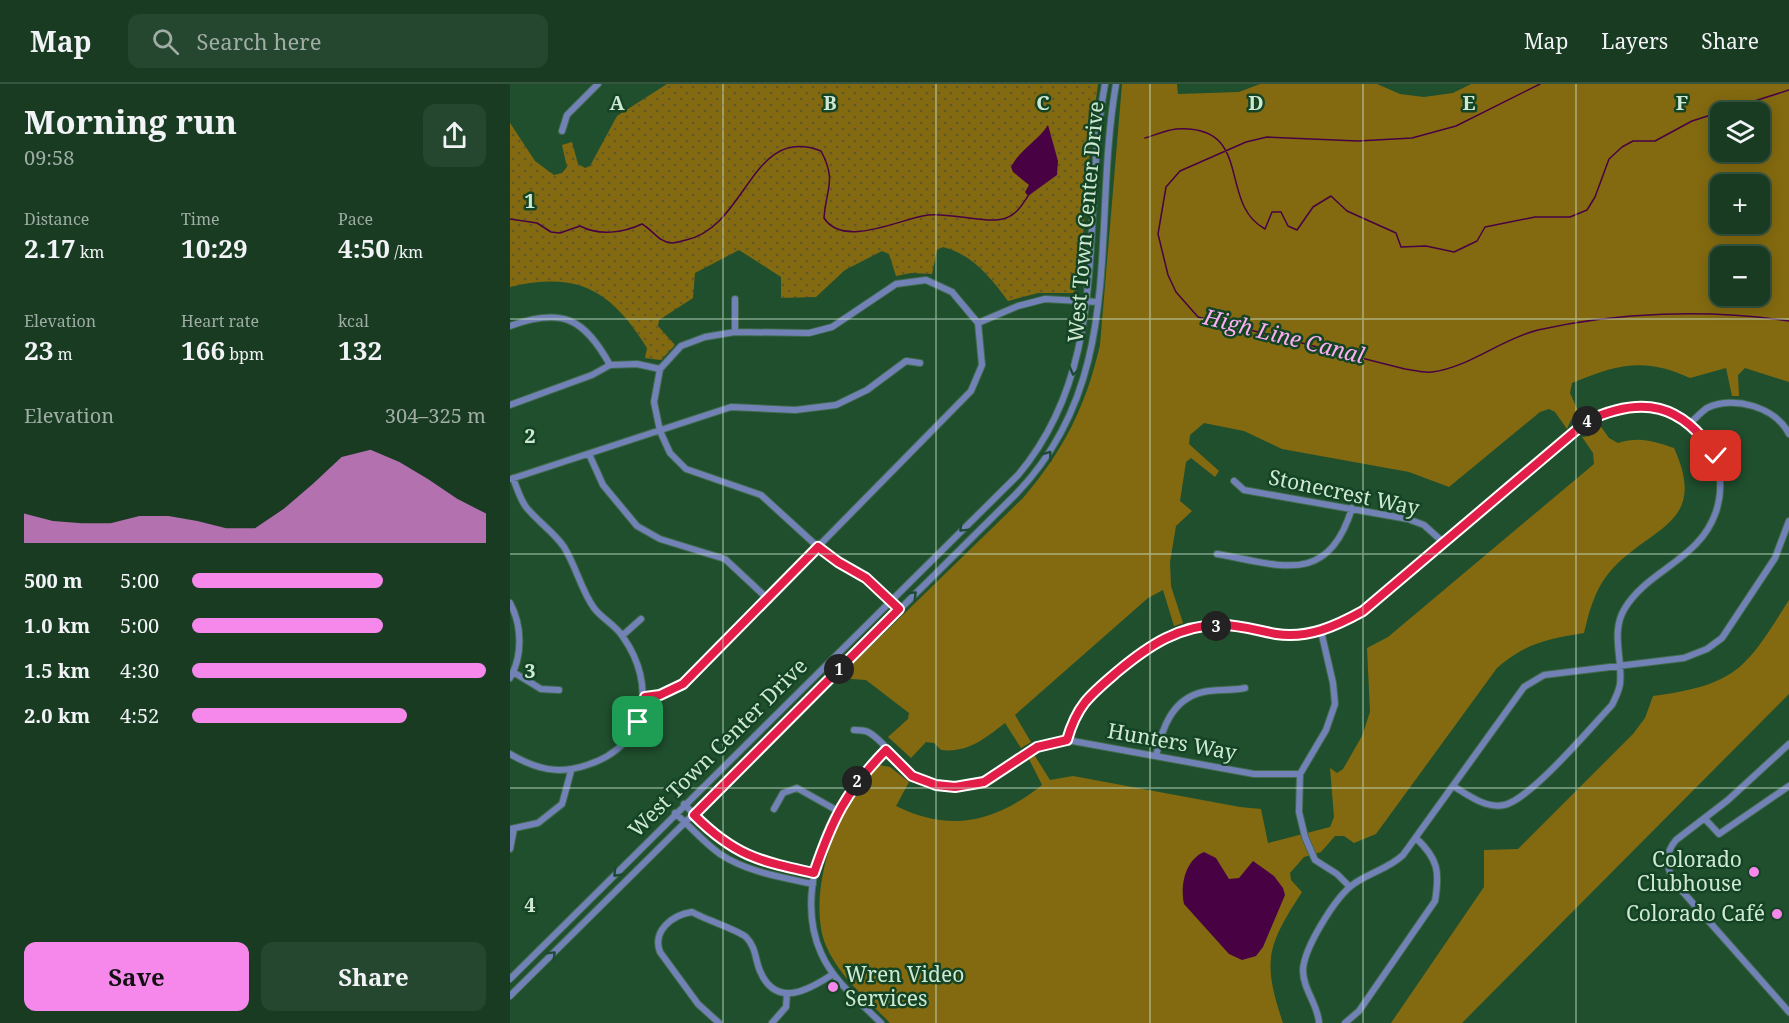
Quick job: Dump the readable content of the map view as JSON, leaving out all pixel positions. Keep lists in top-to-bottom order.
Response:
{
  "streets": {
    "street": ["West Town Center Drive", "Stonecrest Way", "Hunters Way"]
  },
  "water": ["High Line Canal"],
  "places": ["Colorado Clubhouse", "Colorado Café", "Wren Video Services"],
  "page": {
    "header": "Map",
    "search": "Search here",
    "nav": ["Map", "Layers", "Share"],
    "heading": ["Morning run", "09:58"],
    "map_buttons": ["+", "−"],
    "stats": [
      ["Distance", "2.17 km"],
      ["Time", "10:29"],
      ["Pace", "4:50 /km"],
      ["Elevation", "23 m"],
      ["Heart rate", "166 bpm"],
      ["kcal", "132"]
    ],
    "chart": ["Elevation", "304–325 m"],
    "pins": [
      "4",
      "3",
      "1",
      "2"
    ],
    "list": [
      {
        "name": "500 m",
        "note": "5:00"
      },
      {
        "name": "1.0 km",
        "note": "5:00"
      },
      {
        "name": "1.5 km",
        "note": "4:30"
      },
      {
        "name": "2.0 km",
        "note": "4:52"
      }
    ],
    "buttons": ["Save", "Share"]
  },
  "grid": {
    "columns": [
      "A",
      "B",
      "C",
      "D",
      "E",
      "F"
    ],
    "rows": [
      "1",
      "2",
      "3",
      "4"
    ]
  }
}
